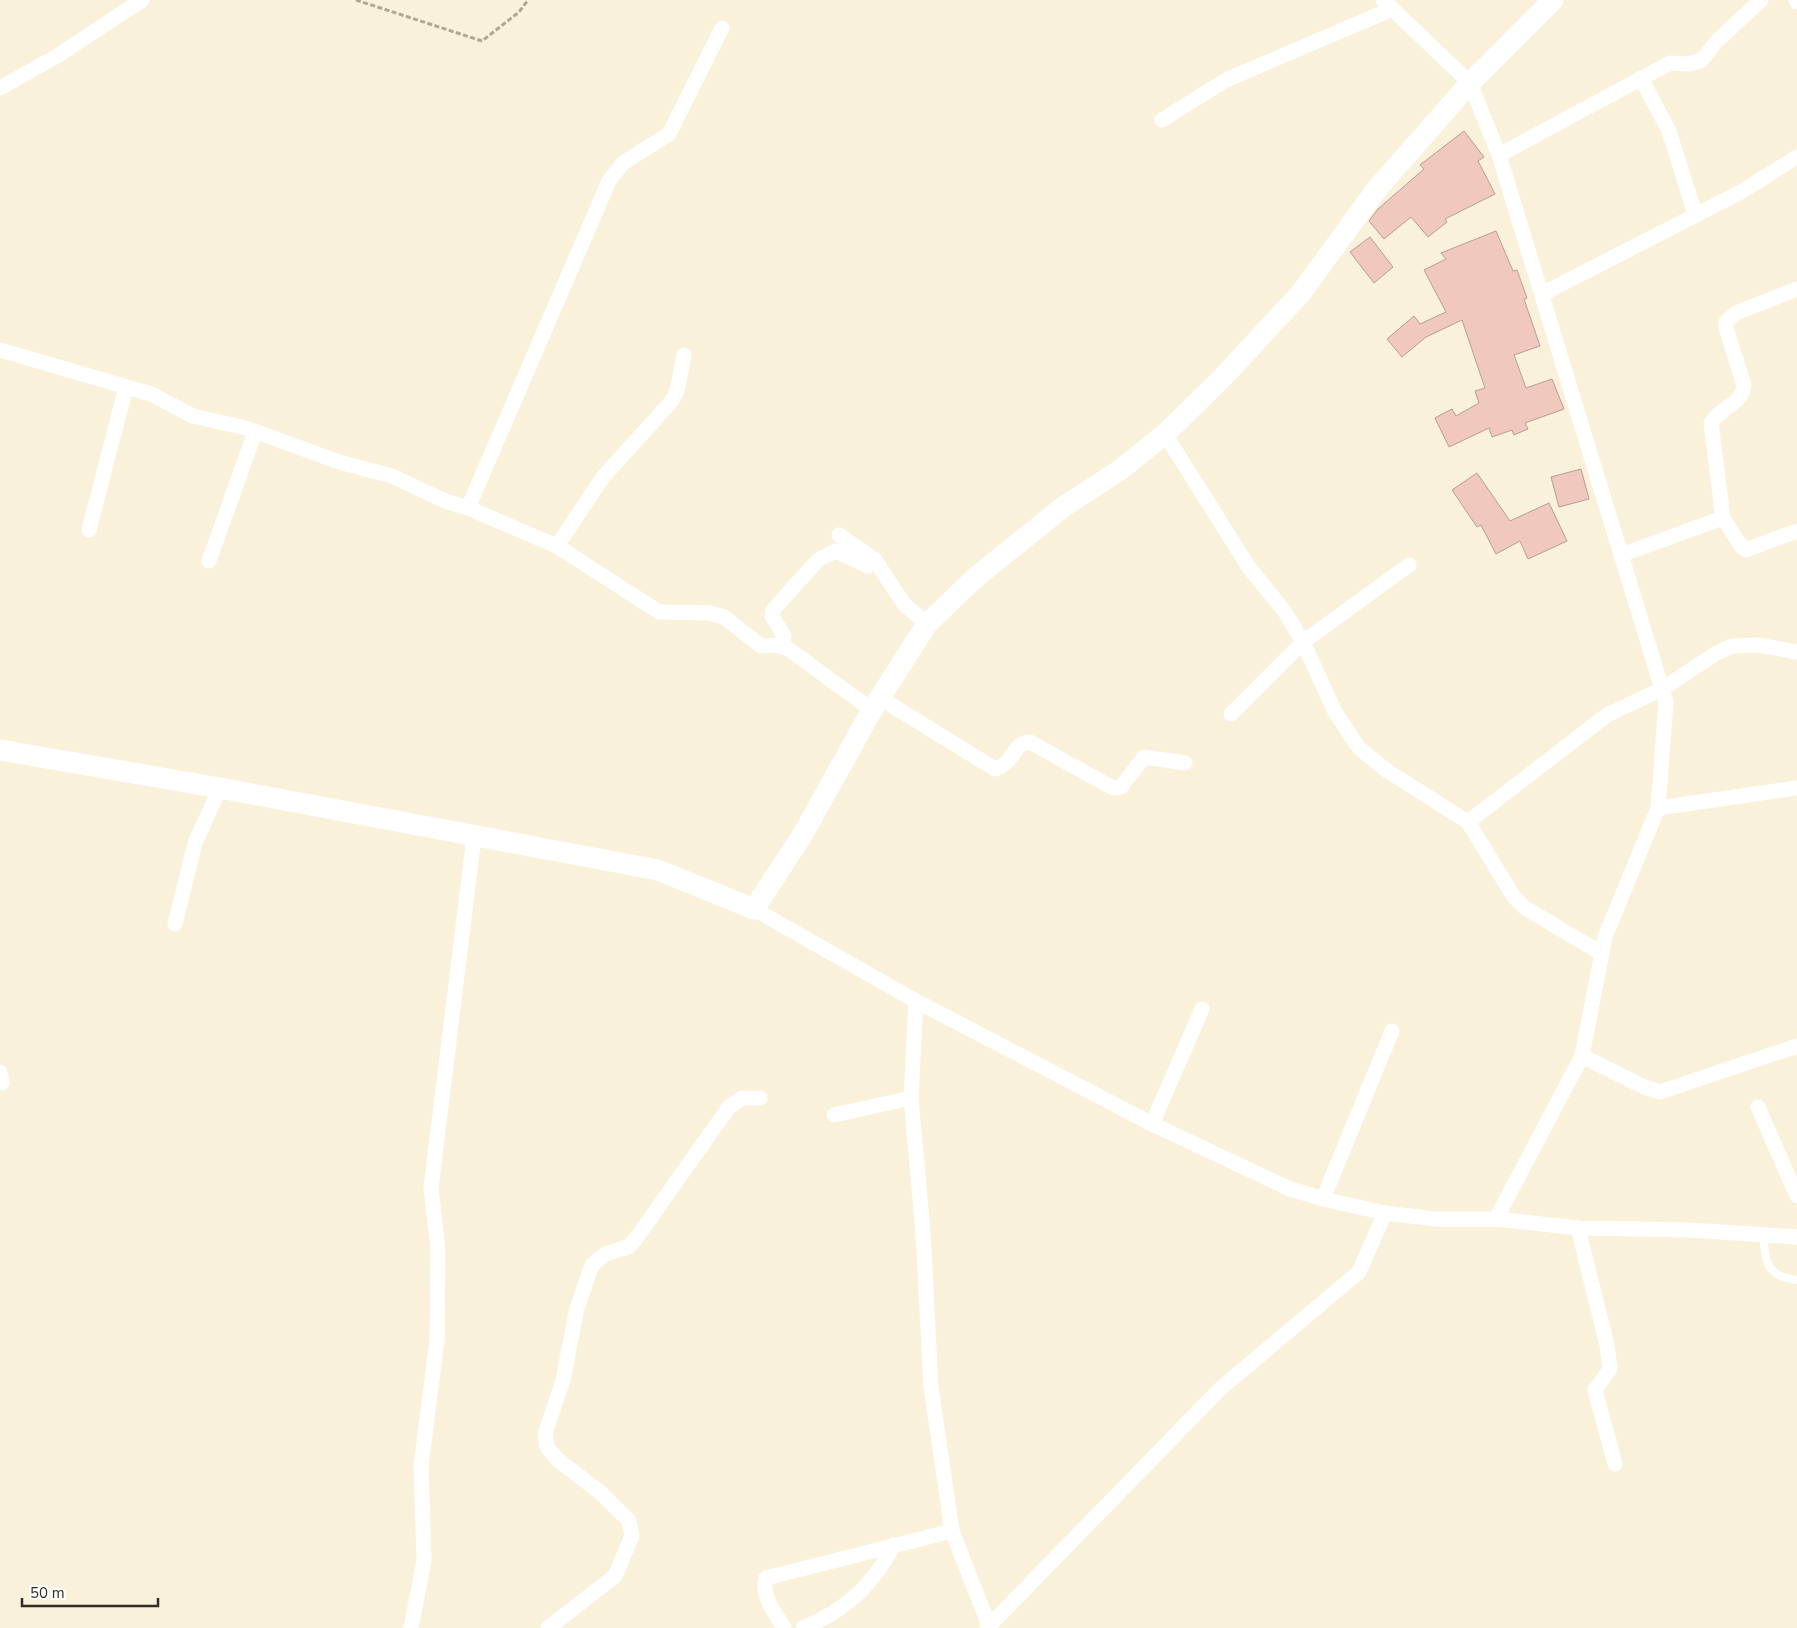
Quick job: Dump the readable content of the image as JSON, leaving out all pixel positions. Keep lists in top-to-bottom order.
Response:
{
  "scale_bar": "50 m"
}
